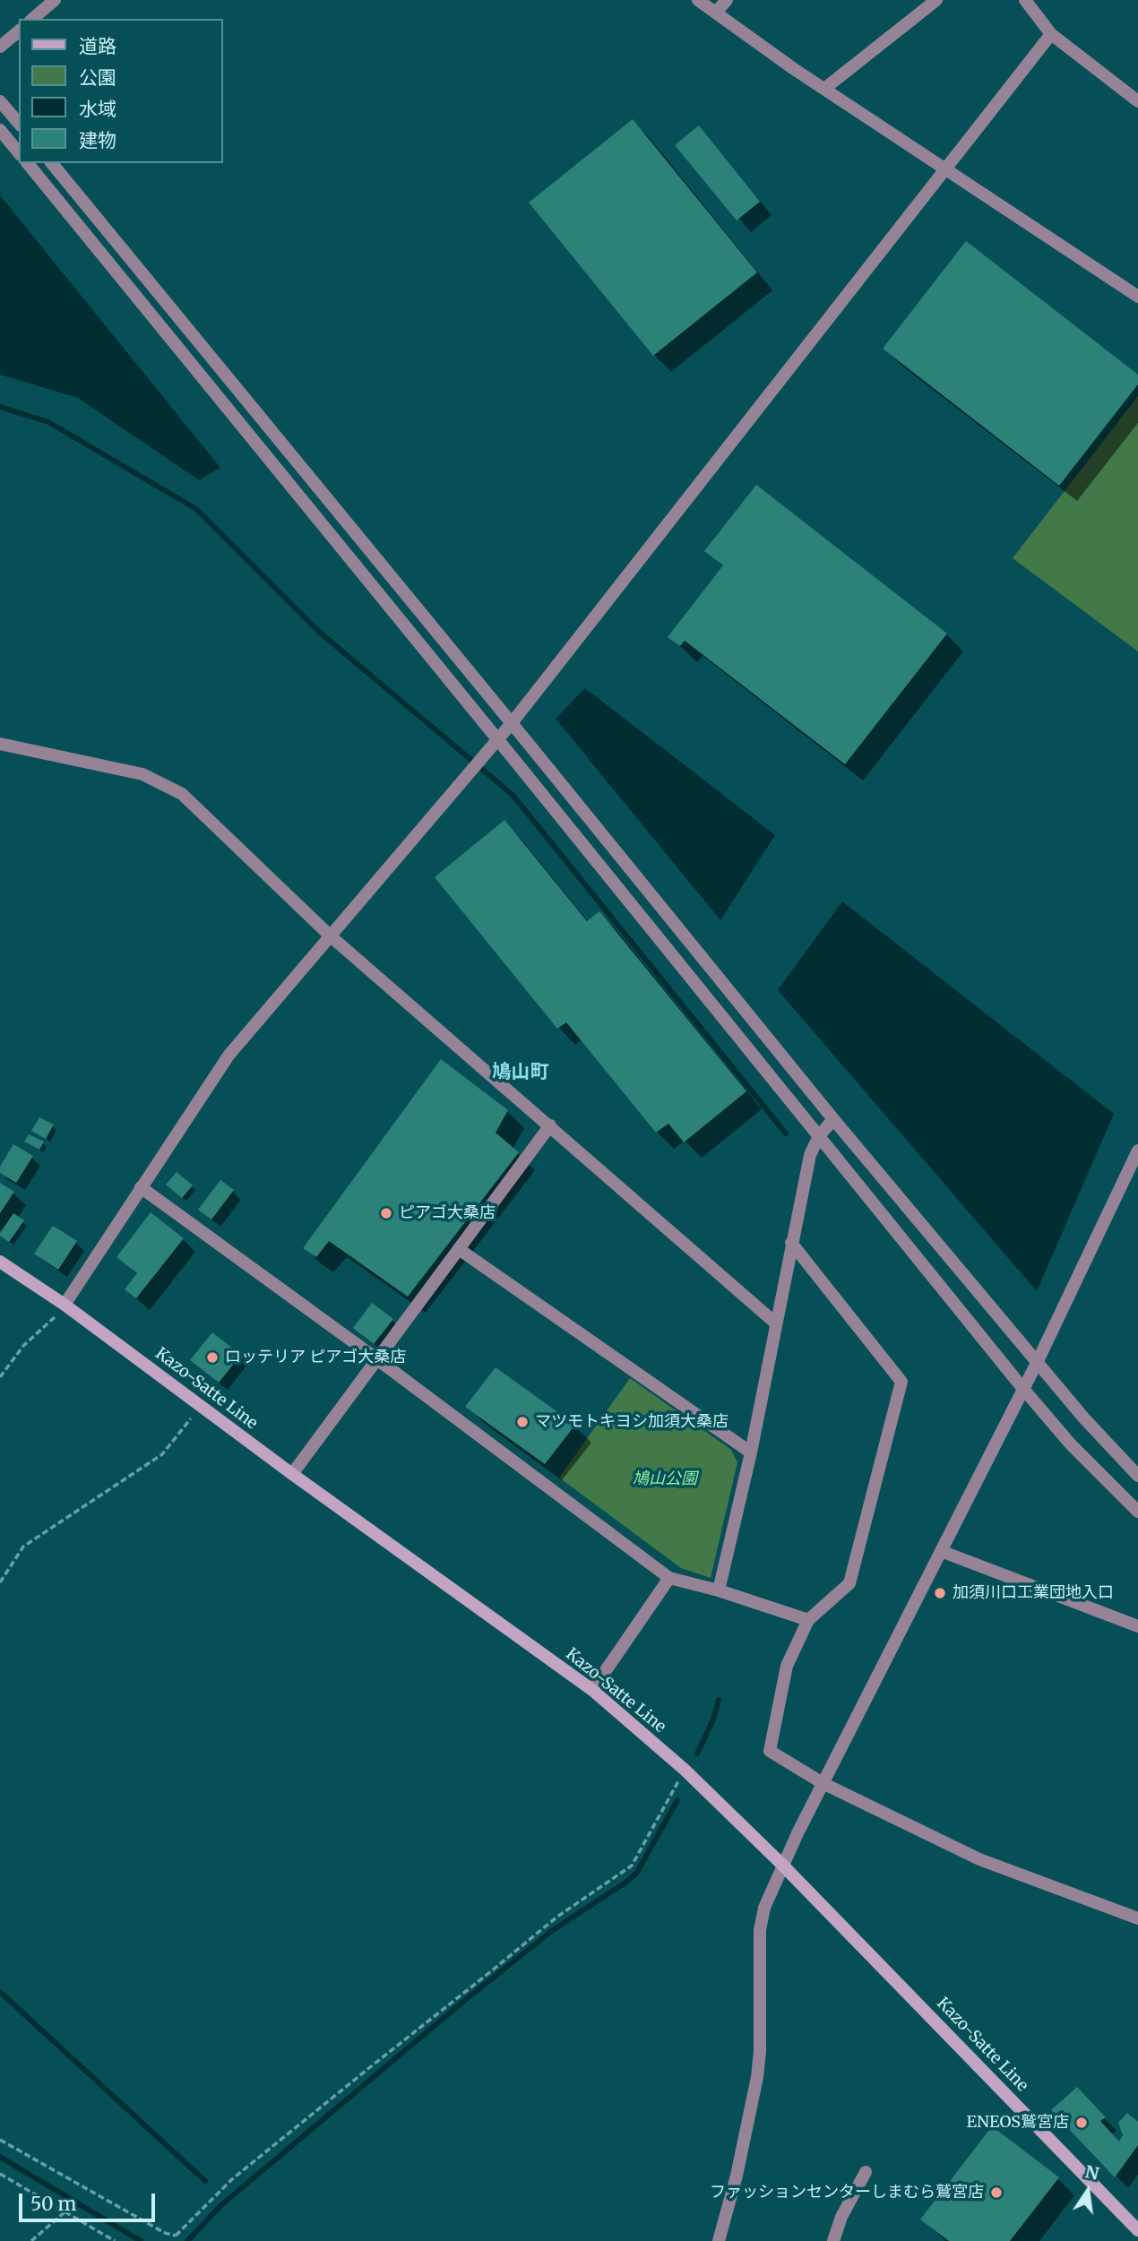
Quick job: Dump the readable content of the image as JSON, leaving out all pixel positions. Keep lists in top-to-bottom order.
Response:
{
  "streets": {
    "main road": ["Kazo-Satte Line"]
  },
  "districts": ["鳩山町"],
  "parks": ["鳩山公園"],
  "places": [
    "ピアゴ大桑店",
    "ロッテリア ピアゴ大桑店",
    "マツモトキヨシ加須大桑店",
    "加須川口工業団地入口",
    "ENEOS鷲宮店",
    "ファッションセンターしまむら鷲宮店"
  ],
  "legend": [
    "道路",
    "公園",
    "水域",
    "建物"
  ],
  "scale_bar": "50 m",
  "north": "top"
}
